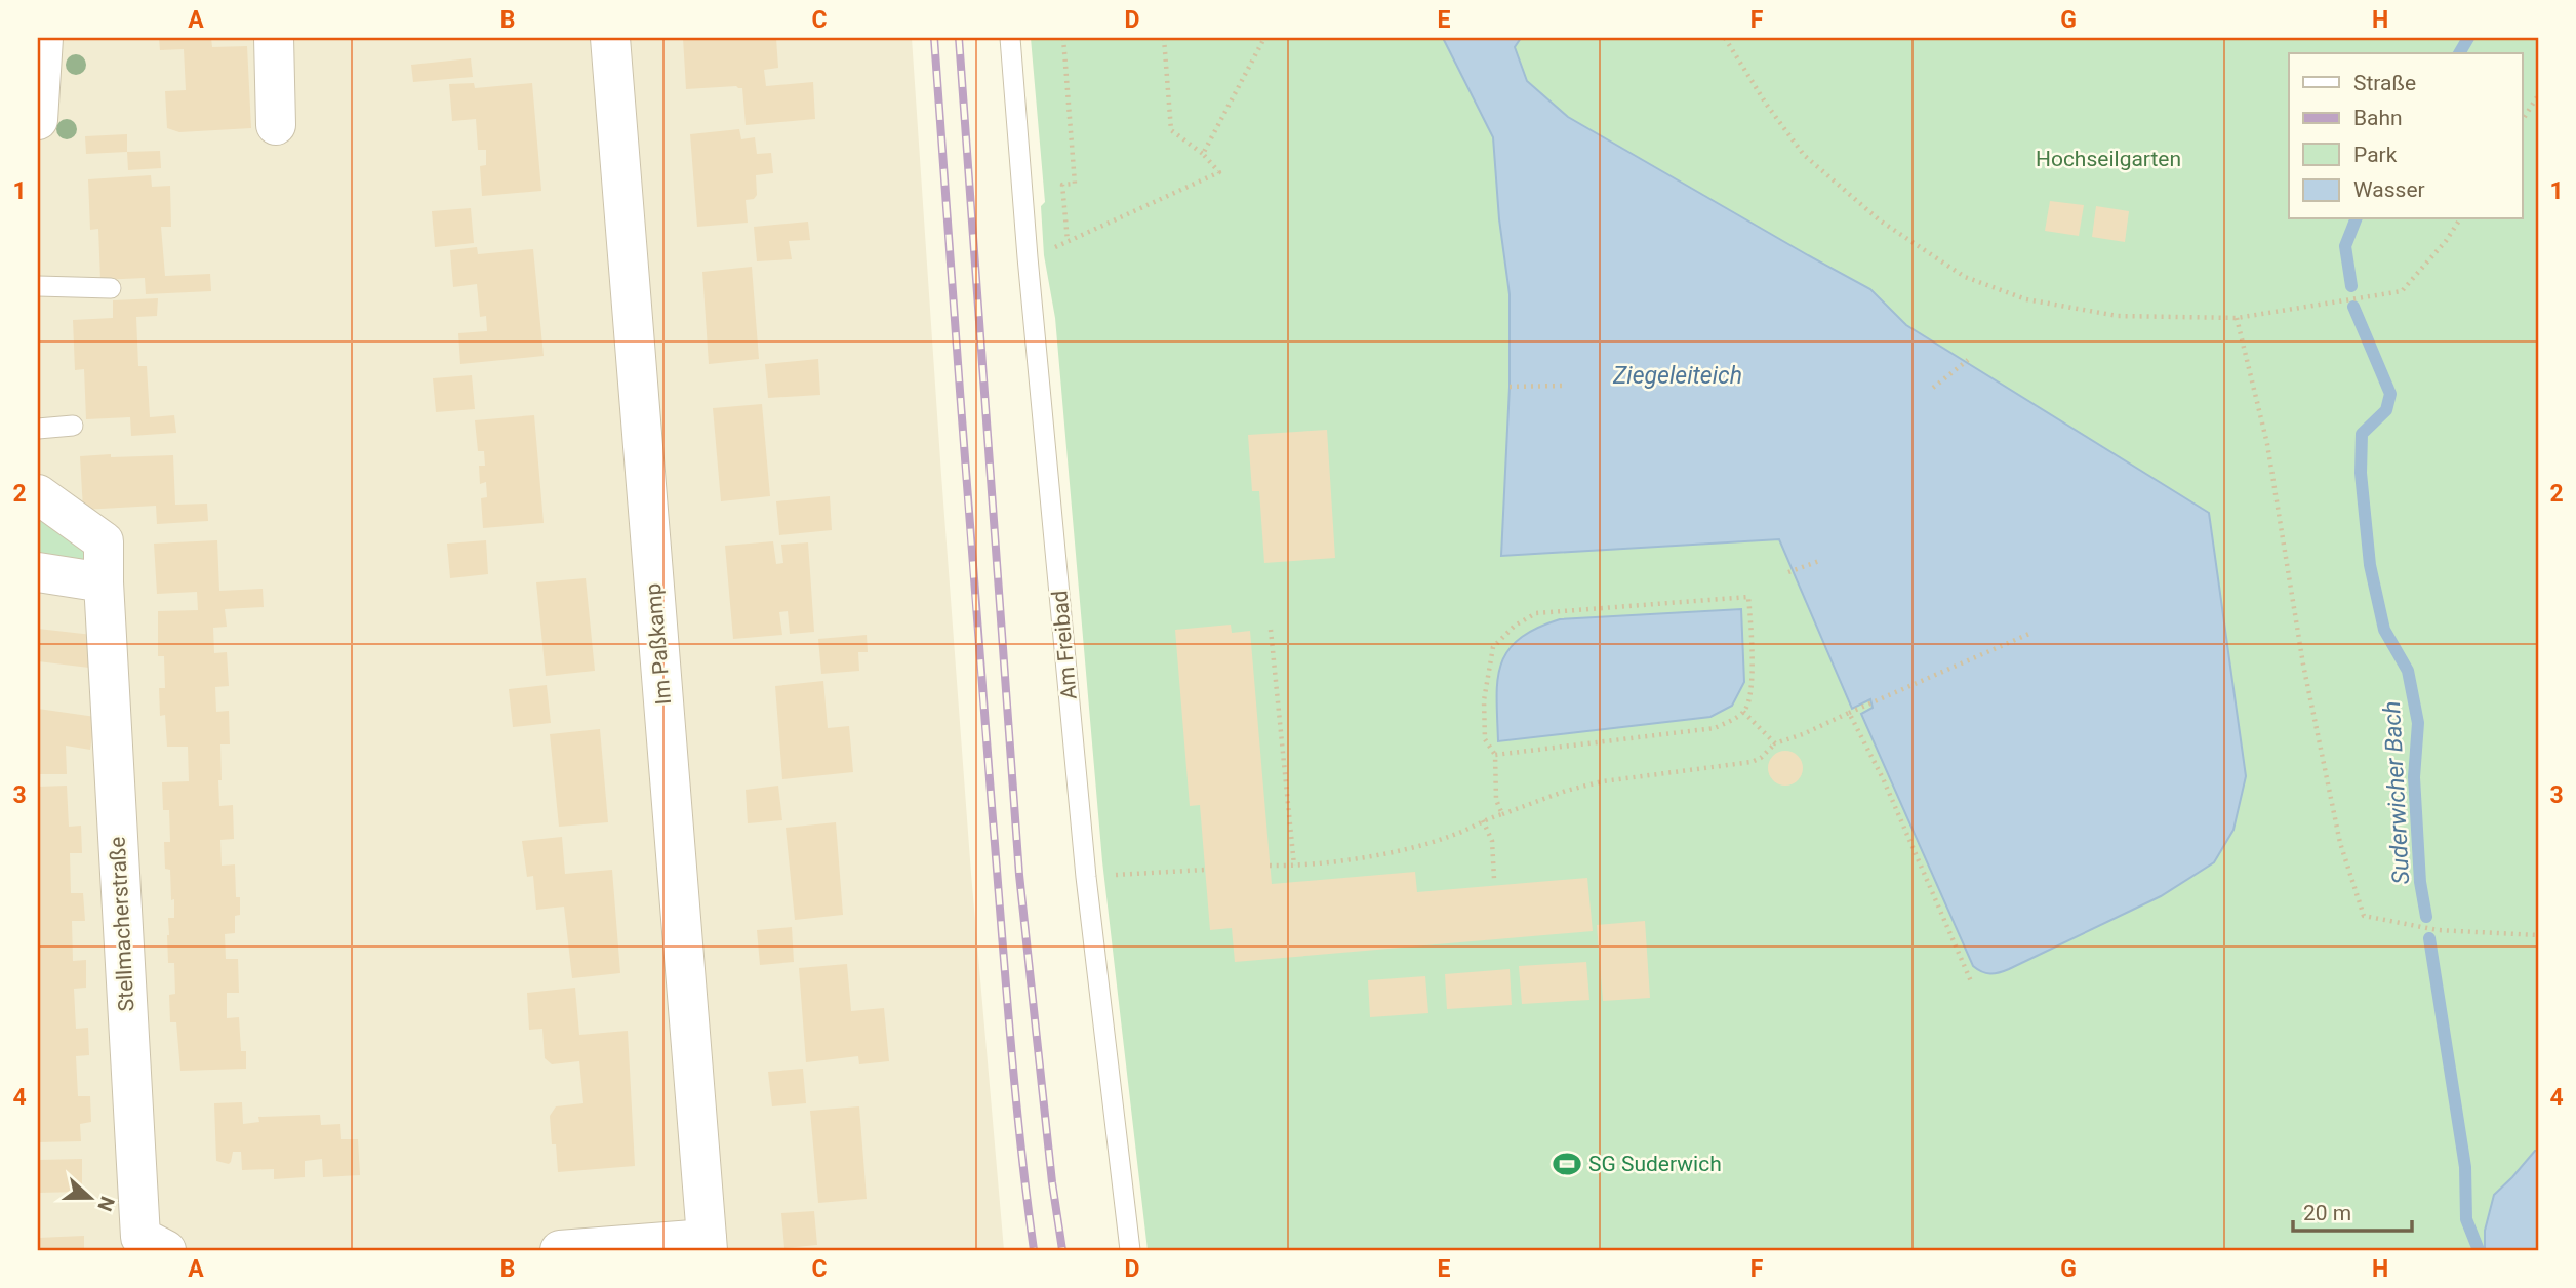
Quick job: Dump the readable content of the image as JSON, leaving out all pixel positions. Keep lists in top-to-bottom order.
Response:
{
  "streets": {
    "street": ["Im Paßkamp", "Stellmacherstraße"],
    "lane": ["Am Freibad"]
  },
  "water": ["Ziegeleiteich", "Suderwicher Bach"],
  "parks": ["Hochseilgarten"],
  "places": {
    "sports": ["SG Suderwich"]
  },
  "legend": [
    "Straße",
    "Bahn",
    "Park",
    "Wasser"
  ],
  "scale_bar": "20 m",
  "north": "right",
  "grid": {
    "columns": [
      "A",
      "B",
      "C",
      "D",
      "E",
      "F",
      "G",
      "H"
    ],
    "rows": [
      "1",
      "2",
      "3",
      "4"
    ]
  }
}
